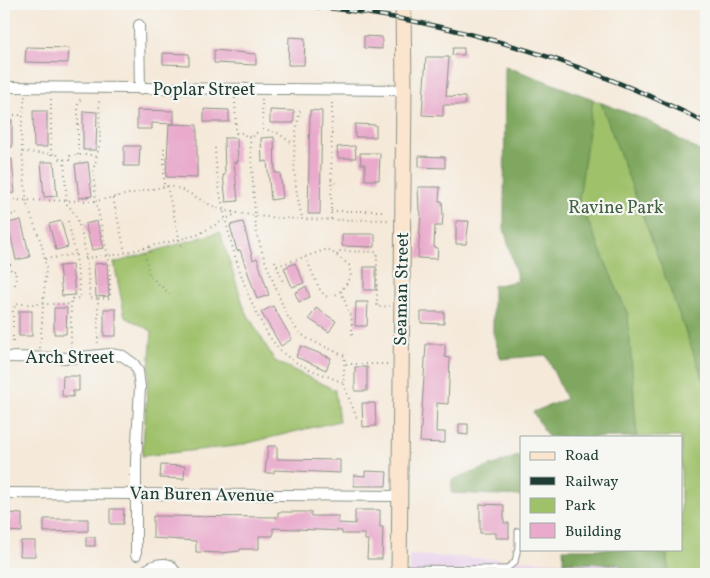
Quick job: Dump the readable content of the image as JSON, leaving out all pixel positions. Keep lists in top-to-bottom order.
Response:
{
  "streets": {
    "street": [
      "Poplar Street",
      "Seaman Street",
      "Arch Street",
      "Van Buren Avenue"
    ]
  },
  "crossings": [
    ["Poplar Street", "Seaman Street"],
    ["Seaman Street", "Van Buren Avenue"],
    ["Arch Street", "Van Buren Avenue"]
  ],
  "parks": ["Ravine Park"],
  "legend": [
    "Road",
    "Railway",
    "Park",
    "Building"
  ]
}
